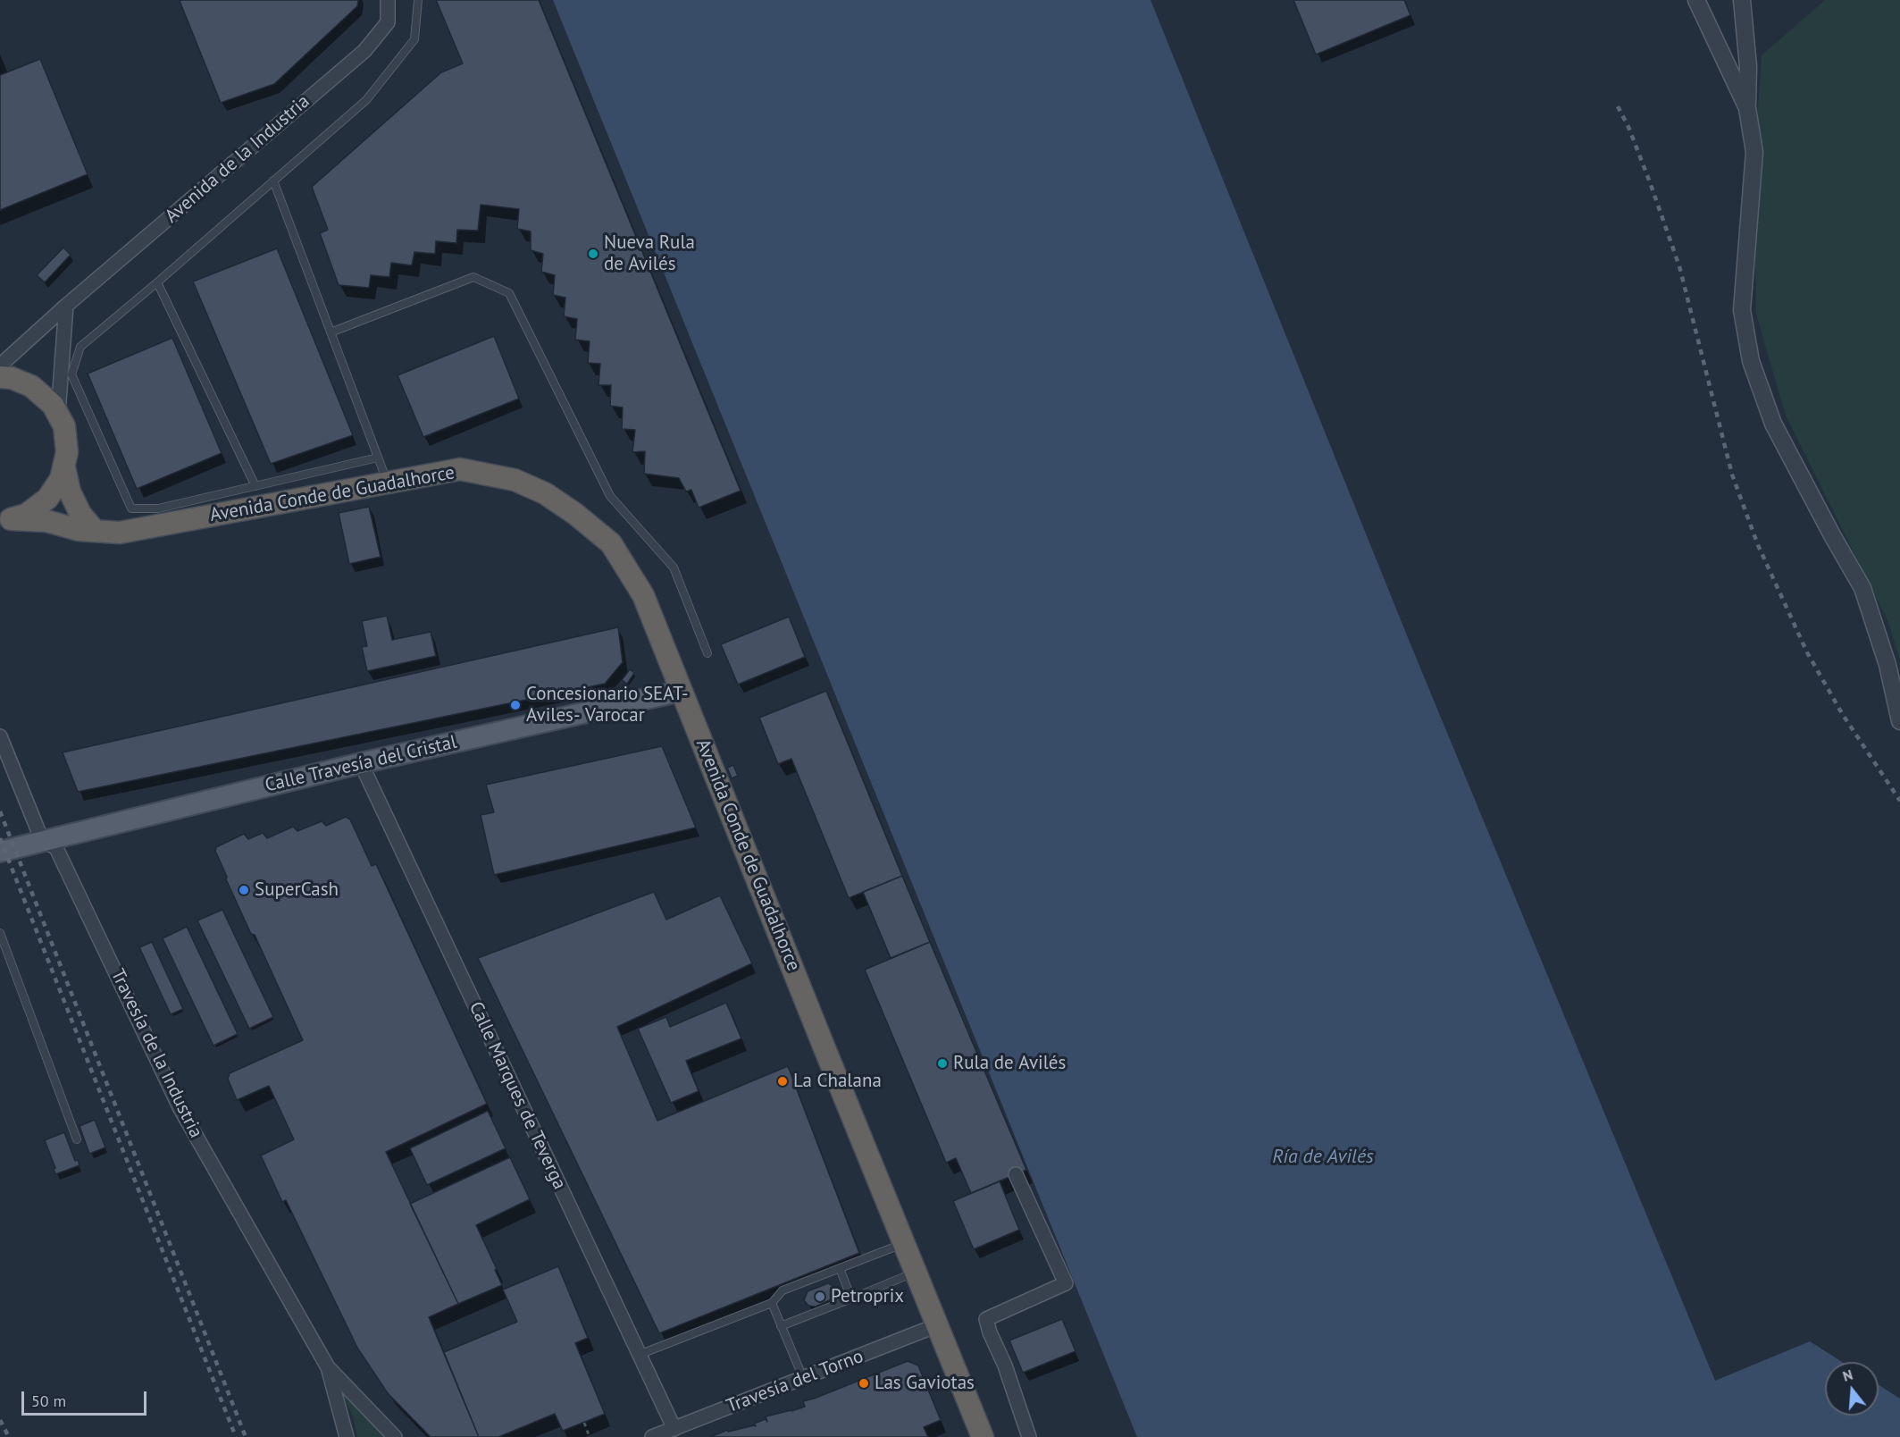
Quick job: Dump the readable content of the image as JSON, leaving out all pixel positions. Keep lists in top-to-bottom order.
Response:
{
  "streets": {
    "highway": ["Avenida Conde de Guadalhorce"],
    "main road": ["Calle Travesía del Cristal"],
    "street": [
      "Avenida de la Industria",
      "Travesía de la Industria",
      "Calle Marques de Teverga",
      "Travesía del Torno"
    ]
  },
  "crossings": [
    ["Avenida Conde de Guadalhorce", "Calle Travesía del Cristal"],
    ["Avenida Conde de Guadalhorce", "Travesía del Torno"],
    ["Calle Travesía del Cristal", "Travesía de la Industria"],
    ["Calle Travesía del Cristal", "Calle Marques de Teverga"],
    ["Calle Marques de Teverga", "Travesía del Torno"]
  ],
  "water": ["Ría de Avilés"],
  "places": [
    "Nueva Rula de Avilés",
    "Concesionario SEAT- Aviles- Varocar",
    "SuperCash",
    "Rula de Avilés",
    "La Chalana",
    "Petroprix",
    "Las Gaviotas"
  ],
  "scale_bar": "50 m",
  "north": "top"
}
